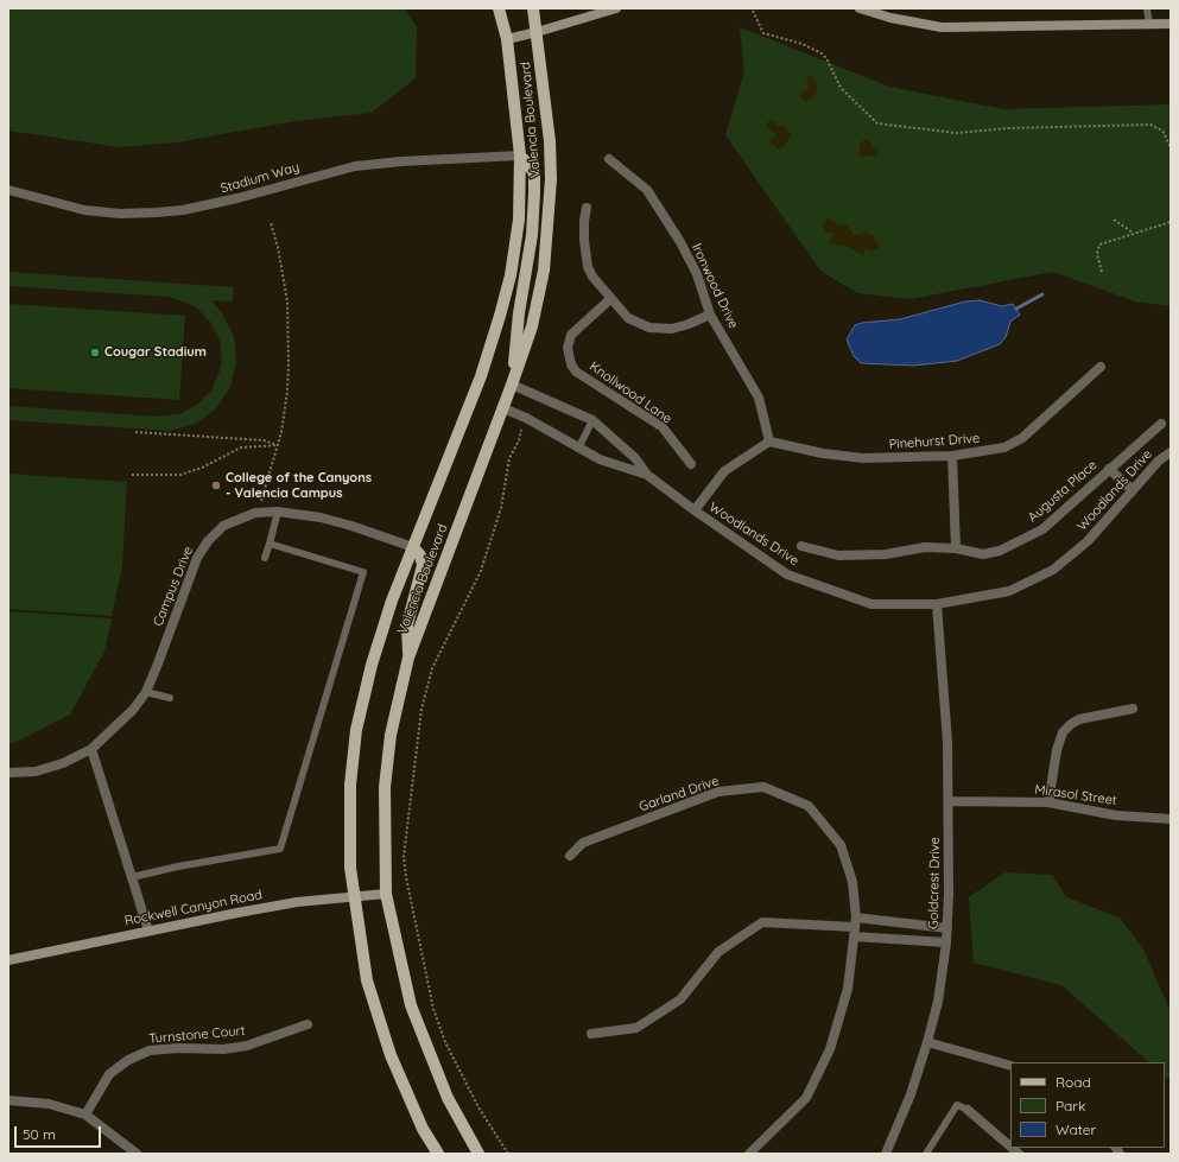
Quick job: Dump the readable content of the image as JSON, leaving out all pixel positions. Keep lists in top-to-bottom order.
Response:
{
  "streets": {
    "main road": ["Valencia Boulevard"],
    "street": [
      "Stadium Way",
      "Ironwood Drive",
      "Knollwood Lane",
      "Pinehurst Drive",
      "Woodlands Drive",
      "Augusta Place",
      "Campus Drive",
      "Garland Drive",
      "Mirasol Street",
      "Goldcrest Drive",
      "Rockwell Canyon Road",
      "Turnstone Court"
    ]
  },
  "crossings": [
    ["Valencia Boulevard", "Stadium Way"],
    ["Valencia Boulevard", "Woodlands Drive"],
    ["Valencia Boulevard", "Campus Drive"],
    ["Valencia Boulevard", "Rockwell Canyon Road"],
    ["Ironwood Drive", "Pinehurst Drive"],
    ["Woodlands Drive", "Goldcrest Drive"],
    ["Mirasol Street", "Goldcrest Drive"]
  ],
  "places": ["Cougar Stadium", "College of the Canyons - Valencia Campus"],
  "legend": ["Road", "Park", "Water"],
  "scale_bar": "50 m"
}
